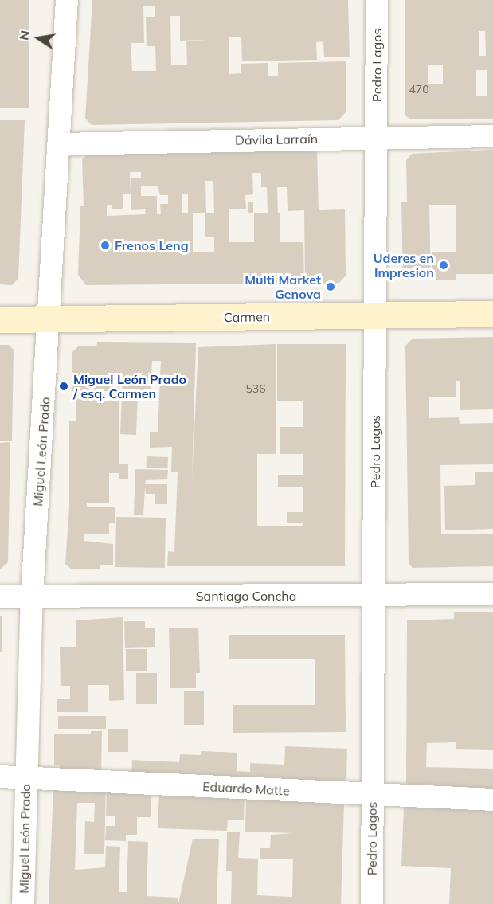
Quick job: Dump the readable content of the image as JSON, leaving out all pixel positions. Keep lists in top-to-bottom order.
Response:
{
  "streets": {
    "main road": ["Carmen"],
    "street": [
      "Pedro Lagos",
      "Dávila Larraín",
      "Miguel León Prado",
      "Santiago Concha",
      "Eduardo Matte"
    ]
  },
  "crossings": [
    ["Pedro Lagos", "Dávila Larraín"],
    ["Pedro Lagos", "Carmen"],
    ["Pedro Lagos", "Santiago Concha"],
    ["Pedro Lagos", "Eduardo Matte"],
    ["Dávila Larraín", "Miguel León Prado"],
    ["Carmen", "Miguel León Prado"],
    ["Miguel León Prado", "Santiago Concha"],
    ["Miguel León Prado", "Eduardo Matte"]
  ],
  "places": [
    "Frenos Leng",
    "Uderes en Impresion",
    "Multi Market Genova",
    "Miguel León Prado / esq. Carmen"
  ],
  "house_numbers": ["470", "536"],
  "north": "left"
}
